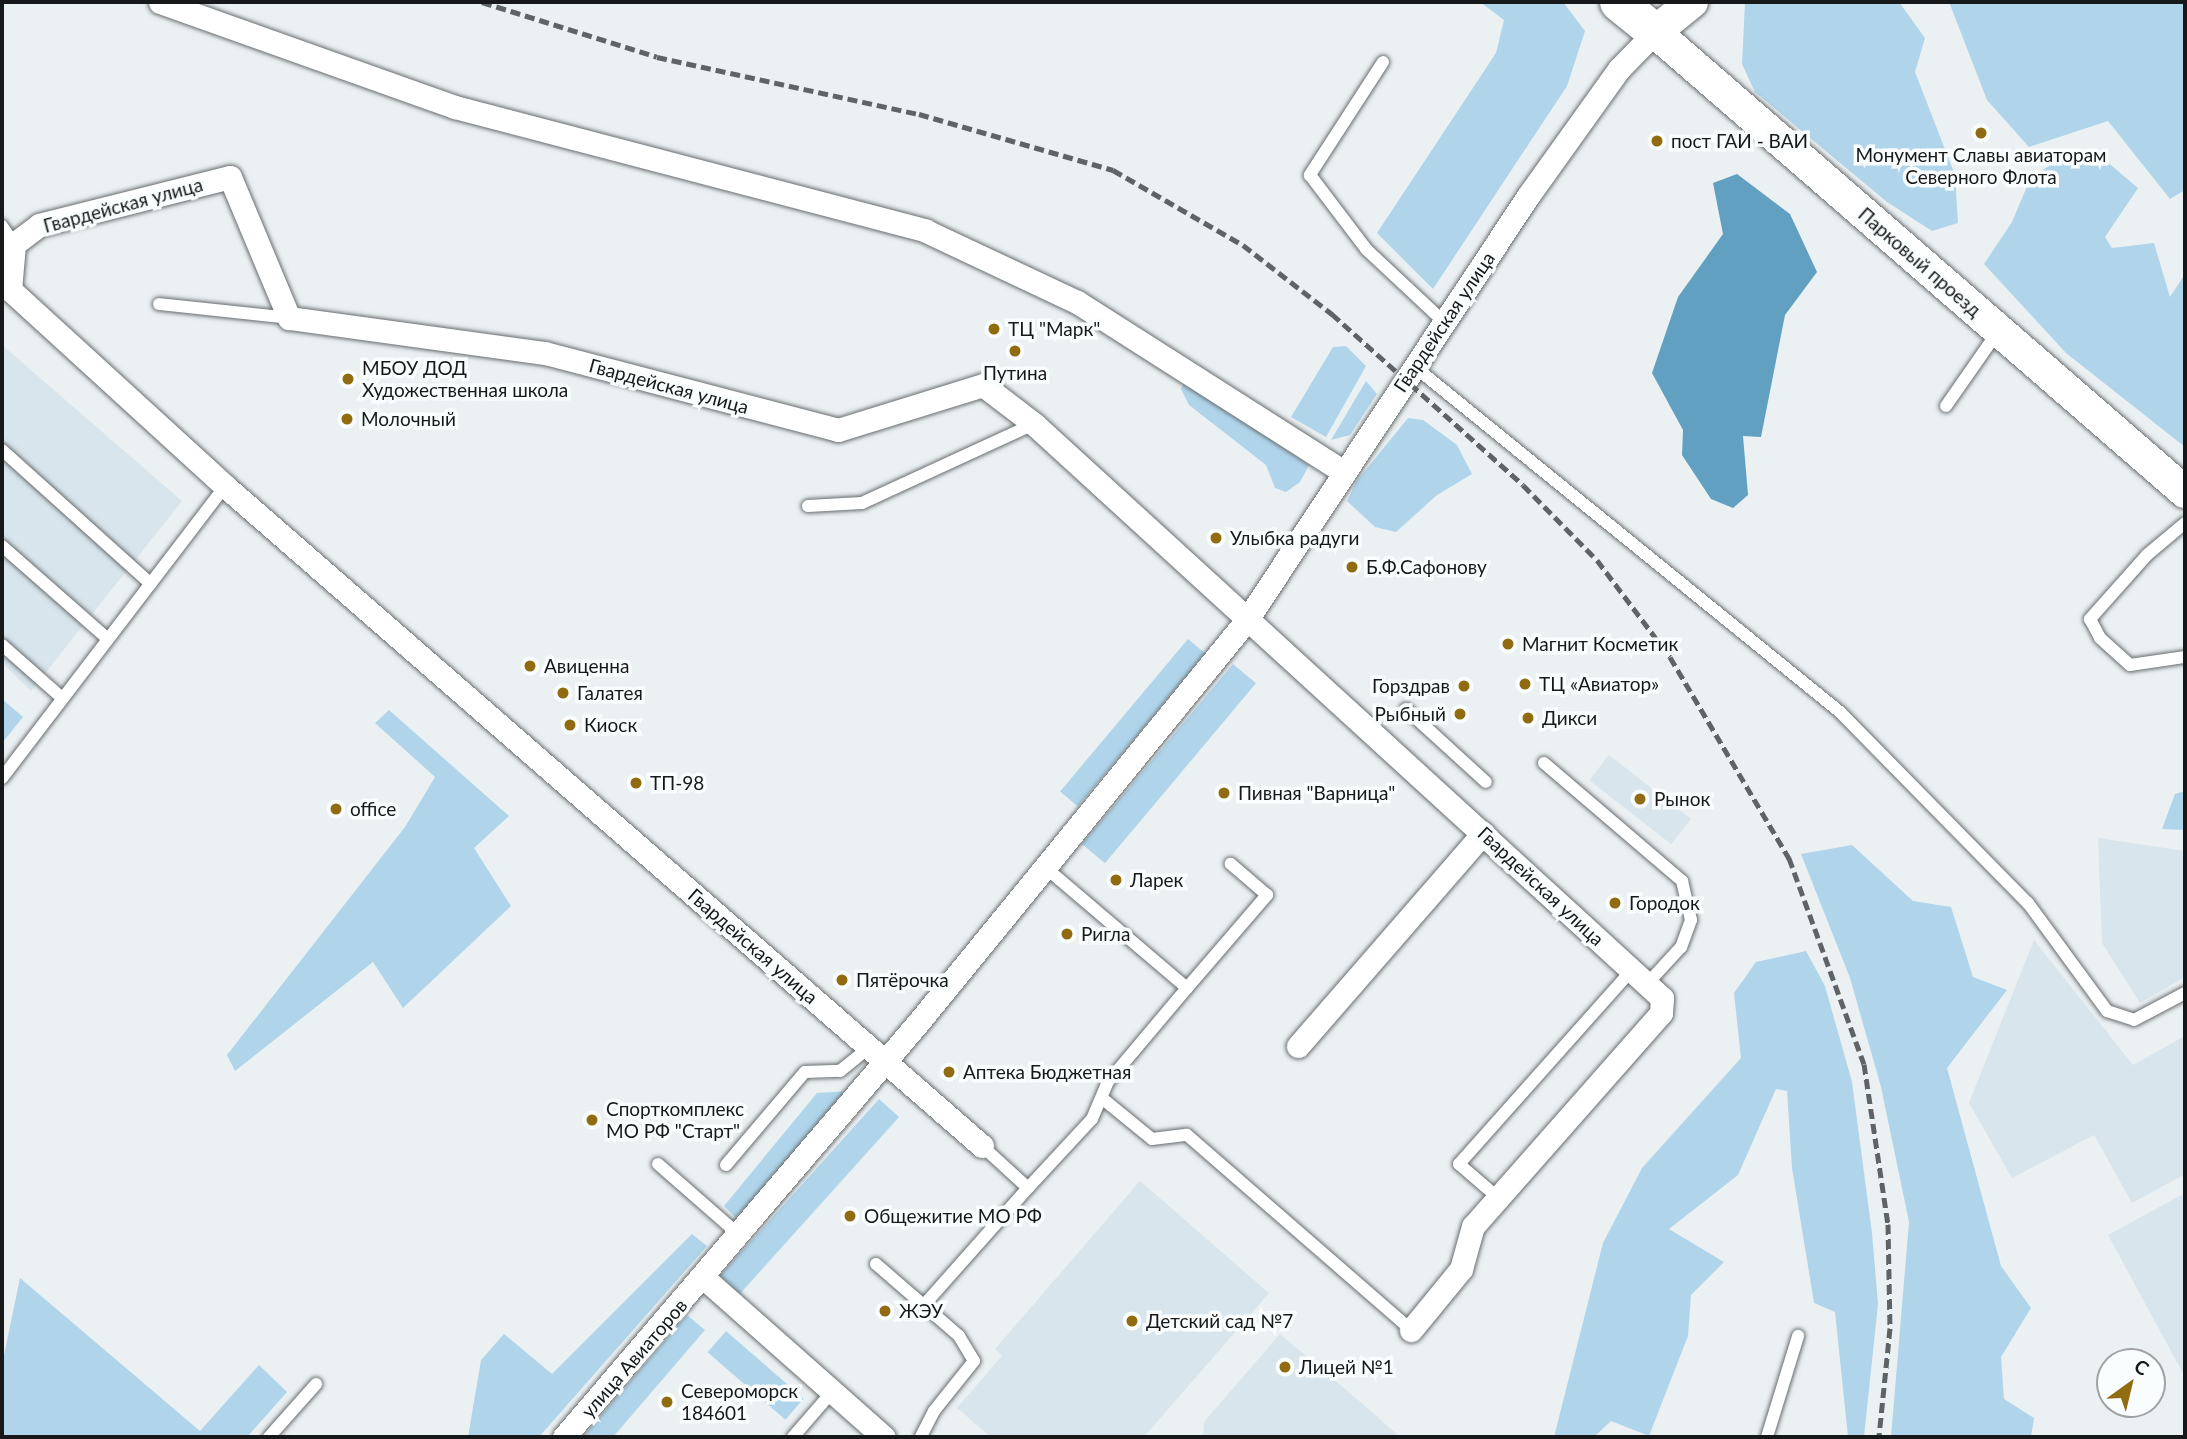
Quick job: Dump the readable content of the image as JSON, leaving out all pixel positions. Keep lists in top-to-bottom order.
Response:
{
  "streets": {
    "main road": ["Парковый проезд"],
    "street": ["Гвардейская улица", "улица Авиаторов"]
  },
  "crossings": [
    ["Гвардейская улица", "Парковый проезд"],
    ["Гвардейская улица", "улица Авиаторов"]
  ],
  "places": [
    "Монумент Славы авиаторам Северного Флота",
    "пост ГАИ - ВАИ",
    "ТЦ \"Марк\"",
    "Путина",
    "МБОУ ДОД Художественная школа",
    "Молочный",
    "Улыбка радуги",
    "Б.Ф.Сафонову",
    "Магнит Косметик",
    "Авиценна",
    "ТЦ «Авиатор»",
    "Горздрав",
    "Галатея",
    "Рыбный",
    "Дикси",
    "Киоск",
    "ТП-98",
    "Пивная \"Варница\"",
    "Рынок",
    "office",
    "Ларек",
    "Городок",
    "Ригла",
    "Пятёрочка",
    "Аптека Бюджетная",
    "Спорткомплекс МО РФ \"Старт\"",
    "Общежитие МО РФ",
    "ЖЭУ",
    "Детский сад №7",
    "Лицей №1",
    "Североморск 184601"
  ],
  "north": "top right"
}
